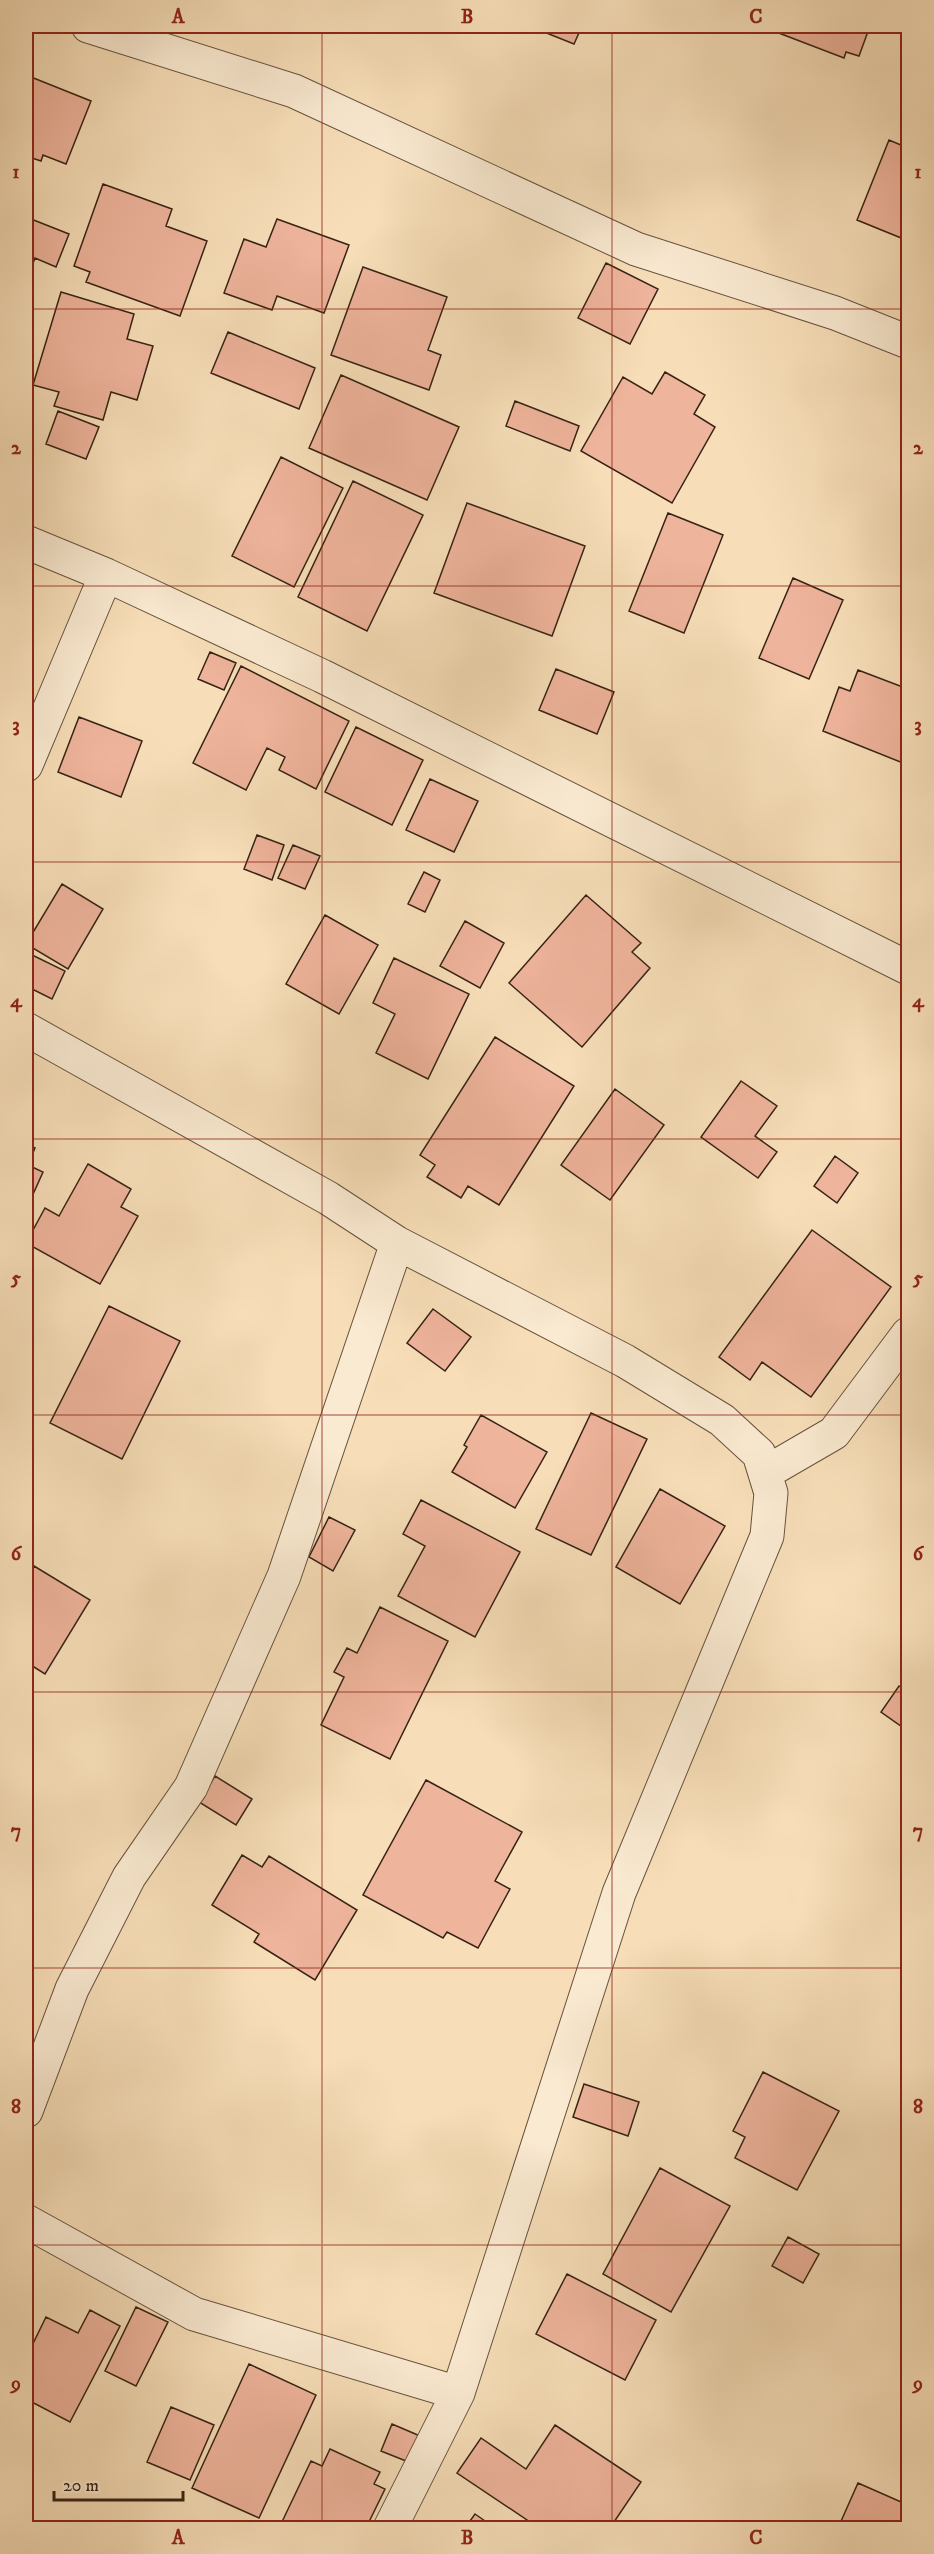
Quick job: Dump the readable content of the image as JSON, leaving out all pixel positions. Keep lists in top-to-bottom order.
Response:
{
  "scale_bar": "20 m",
  "grid": {
    "columns": ["A", "B", "C"],
    "rows": [
      "1",
      "2",
      "3",
      "4",
      "5",
      "6",
      "7",
      "8",
      "9"
    ]
  }
}
